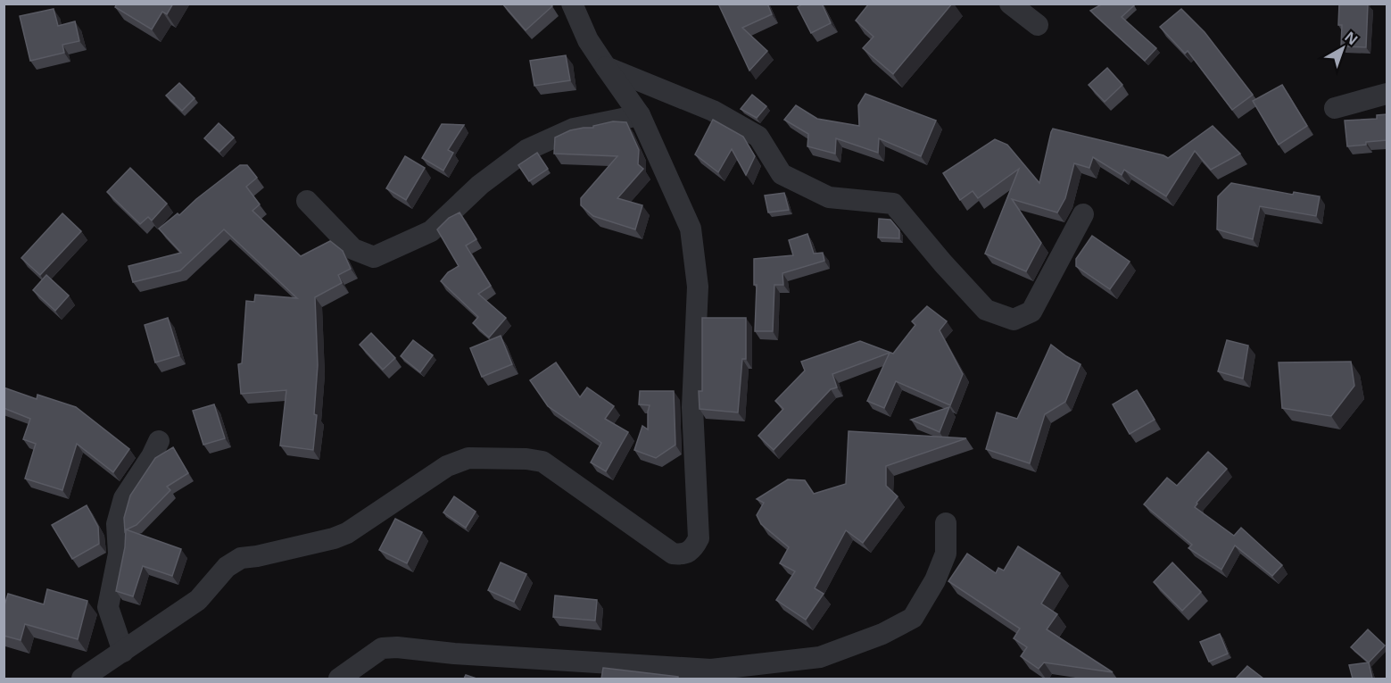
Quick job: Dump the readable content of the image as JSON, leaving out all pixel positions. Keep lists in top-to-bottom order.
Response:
{
  "north": "top right"
}
